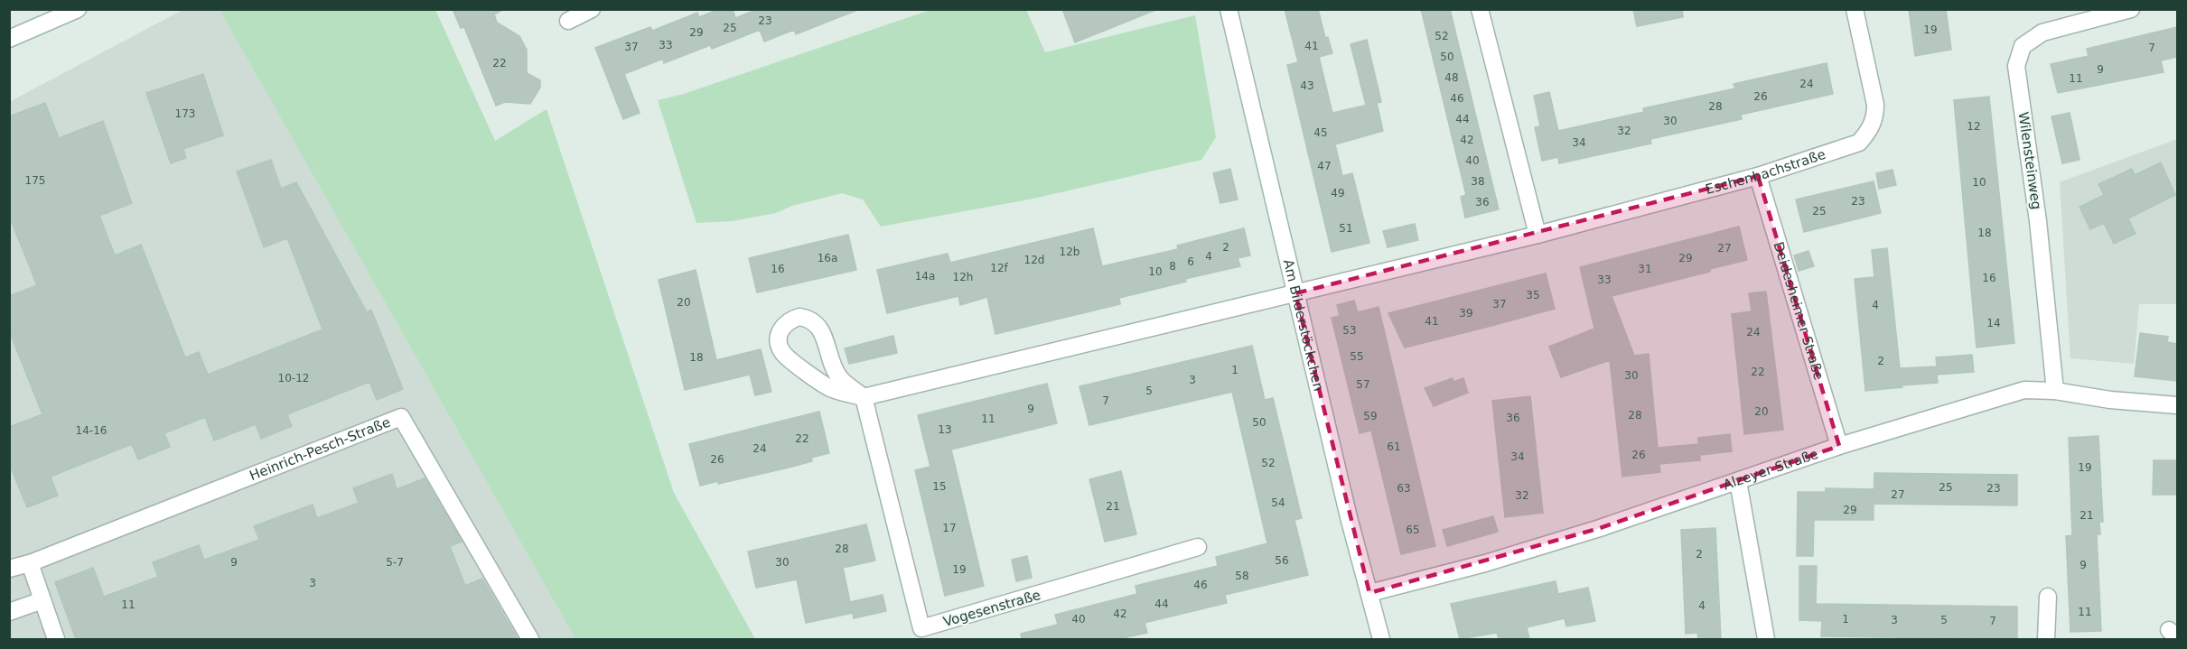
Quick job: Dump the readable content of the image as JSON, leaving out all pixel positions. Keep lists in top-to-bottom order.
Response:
{
  "streets": {
    "street": [
      "Wilensteinweg",
      "Eschenbachstraße",
      "Deidesheimer Straße",
      "Am Bilderstöckchen",
      "Heinrich-Pesch-Straße",
      "Alzeyer Straße",
      "Vogesenstraße"
    ]
  },
  "crossings": [
    ["Wilensteinweg", "Alzeyer Straße"],
    ["Eschenbachstraße", "Deidesheimer Straße"],
    ["Eschenbachstraße", "Am Bilderstöckchen"],
    ["Deidesheimer Straße", "Alzeyer Straße"],
    ["Am Bilderstöckchen", "Alzeyer Straße"]
  ],
  "house_numbers": [
    "23",
    "25",
    "19",
    "29",
    "52",
    "33",
    "41",
    "37",
    "7",
    "50",
    "22",
    "9",
    "48",
    "11",
    "24",
    "43",
    "26",
    "46",
    "28",
    "173",
    "44",
    "30",
    "12",
    "32",
    "45",
    "42",
    "34",
    "40",
    "47",
    "175",
    "38",
    "10",
    "49",
    "23",
    "36",
    "25",
    "51",
    "18",
    "2",
    "27",
    "12b",
    "4",
    "16a",
    "29",
    "12d",
    "6",
    "8",
    "12f",
    "16",
    "31",
    "10",
    "14a",
    "12h",
    "16",
    "33",
    "35",
    "20",
    "37",
    "4",
    "39",
    "41",
    "14",
    "53",
    "24",
    "55",
    "18",
    "2",
    "1",
    "22",
    "30",
    "10-12",
    "3",
    "57",
    "5",
    "7",
    "9",
    "20",
    "28",
    "59",
    "36",
    "11",
    "50",
    "13",
    "14-16",
    "22",
    "61",
    "24",
    "26",
    "34",
    "26",
    "52",
    "19",
    "15",
    "25",
    "63",
    "23",
    "27",
    "32",
    "54",
    "21",
    "29",
    "21",
    "17",
    "65",
    "28",
    "2",
    "56",
    "9",
    "5-7",
    "30",
    "9",
    "19",
    "58",
    "3",
    "46",
    "44",
    "11",
    "4",
    "11",
    "42",
    "40",
    "1",
    "3",
    "5",
    "7"
  ]
}
